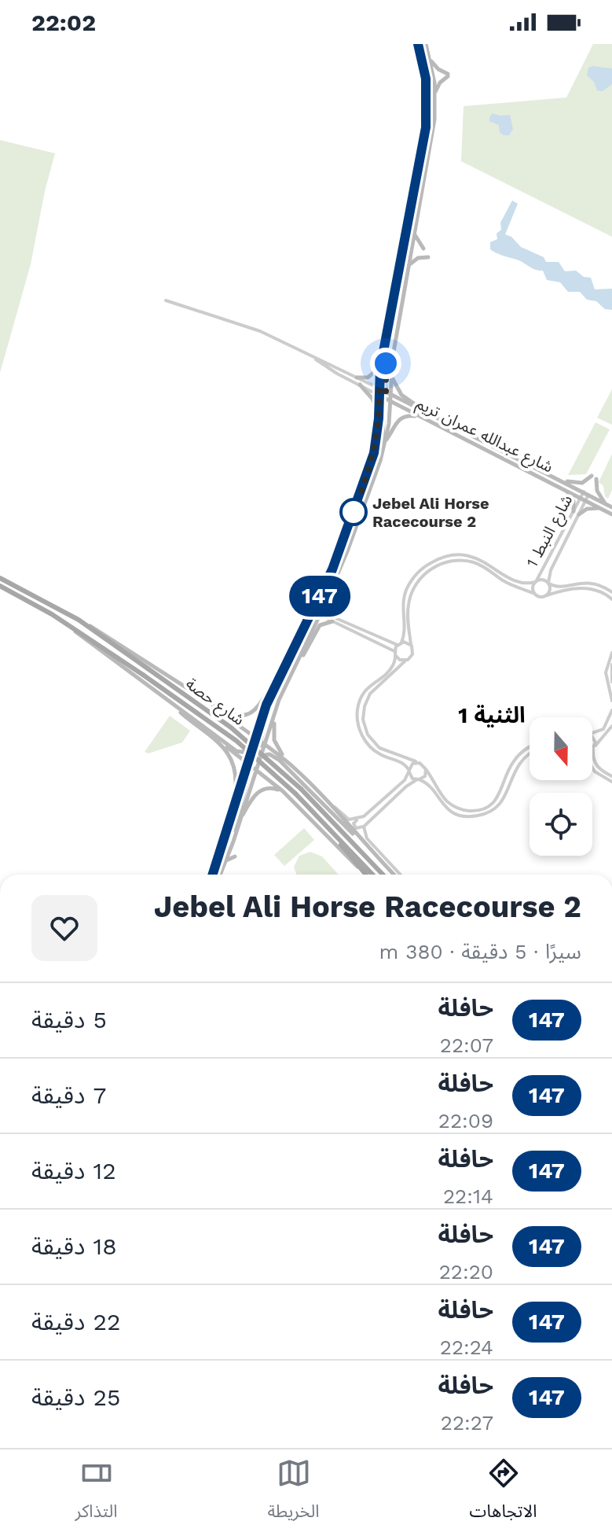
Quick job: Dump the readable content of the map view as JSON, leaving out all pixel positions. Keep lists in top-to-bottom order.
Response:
{
  "streets": {
    "main road": ["شارع عبدالله عمران تريم", "شارع حصة"],
    "street": ["شارع النبط 1"]
  },
  "crossings": [
    ["شارع عبدالله عمران تريم", "شارع النبط 1"]
  ],
  "districts": ["الثنية 1"],
  "places": ["Jebel Ali Horse Racecourse 2"],
  "lines": ["bus line 147"],
  "north": "bottom",
  "page": {
    "status": "22:02",
    "on_map": "147",
    "heading": ["Jebel Ali Horse Racecourse 2", "سيرًا · 5 دقيقة · 380 m"],
    "list": [
      {
        "mark": "147",
        "name": "حافلة",
        "note": "22:07",
        "value": "5 دقيقة"
      },
      {
        "mark": "147",
        "name": "حافلة",
        "note": "22:09",
        "value": "7 دقيقة"
      },
      {
        "mark": "147",
        "name": "حافلة",
        "note": "22:14",
        "value": "12 دقيقة"
      },
      {
        "mark": "147",
        "name": "حافلة",
        "note": "22:20",
        "value": "18 دقيقة"
      },
      {
        "mark": "147",
        "name": "حافلة",
        "note": "22:24",
        "value": "22 دقيقة"
      },
      {
        "mark": "147",
        "name": "حافلة",
        "note": "22:27",
        "value": "25 دقيقة"
      }
    ],
    "tabs": ["الاتجاهات", "الخريطة", "التذاكر"]
  }
}
